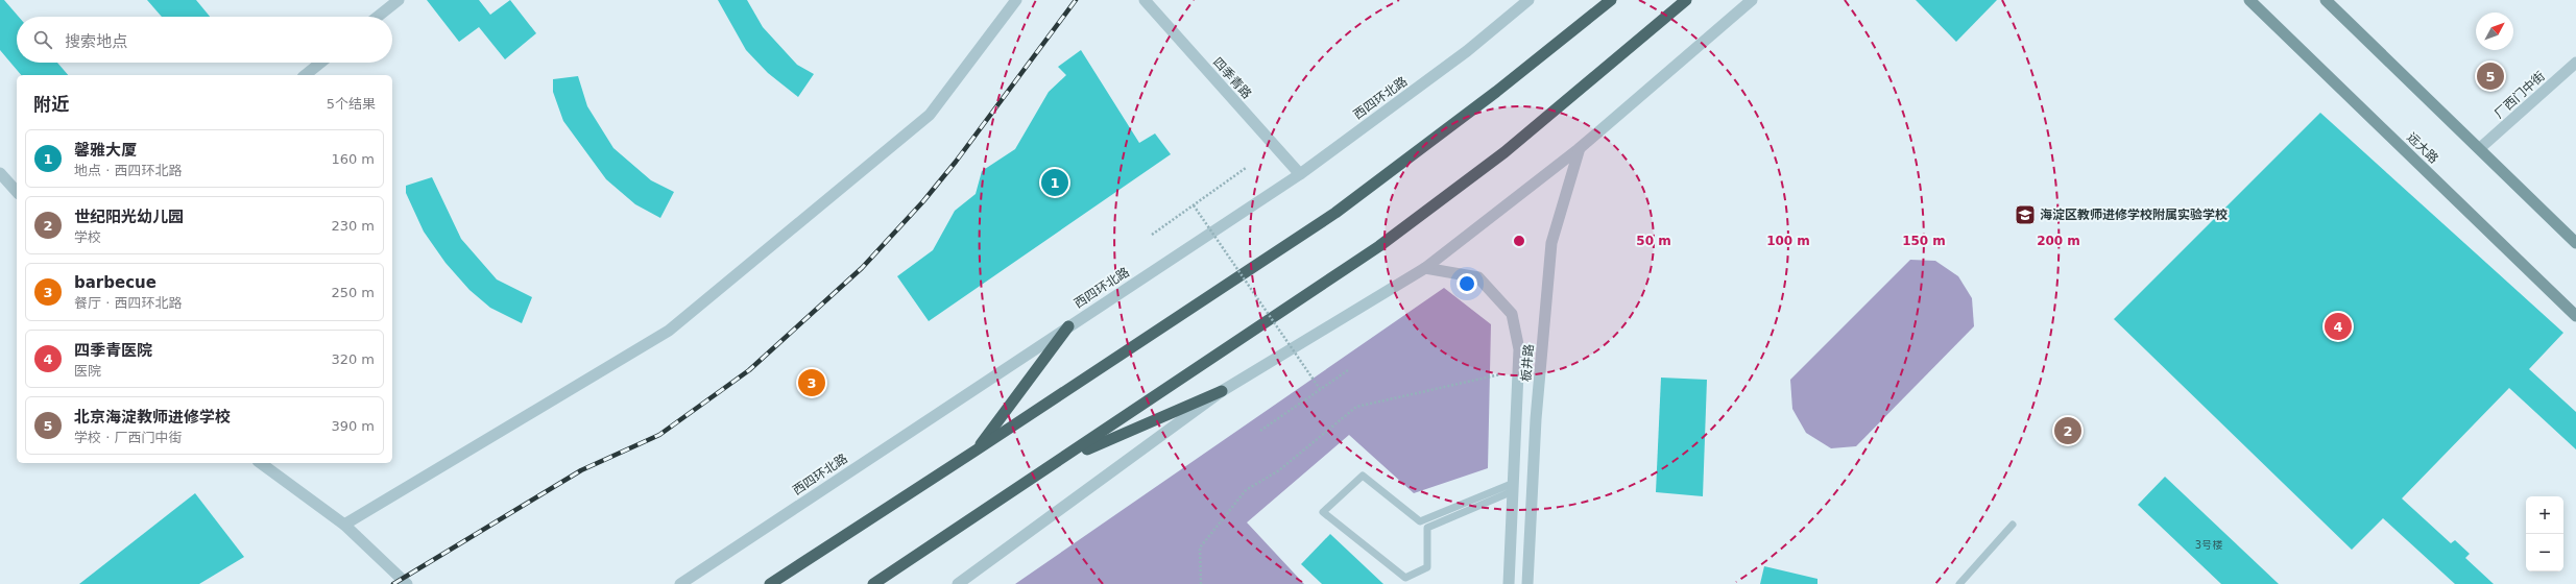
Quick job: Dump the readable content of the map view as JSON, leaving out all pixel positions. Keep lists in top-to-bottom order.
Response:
{
  "streets": {
    "main road": ["远大路"],
    "street": [
      "四季青路",
      "厂西门中街",
      "西四环北路",
      "板井路"
    ]
  },
  "crossings": [
    ["四季青路", "西四环北路"]
  ],
  "places": {
    "school or university": ["海淀区教师进修学校附属实验学校"]
  },
  "house_numbers": ["3号楼"],
  "north": "top right",
  "page": {
    "search": "搜索地点",
    "pins": [
      "5",
      "1",
      "4",
      "3",
      "2"
    ],
    "heading": ["附近", "5个结果"],
    "list": [
      {
        "mark": "1",
        "name": "馨雅大厦",
        "note": "地点 · 西四环北路",
        "value": "160 m"
      },
      {
        "mark": "2",
        "name": "世纪阳光幼儿园",
        "note": "学校",
        "value": "230 m"
      },
      {
        "mark": "3",
        "name": "barbecue",
        "note": "餐厅 · 西四环北路",
        "value": "250 m"
      },
      {
        "mark": "4",
        "name": "四季青医院",
        "note": "医院",
        "value": "320 m"
      },
      {
        "mark": "5",
        "name": "北京海淀教师进修学校",
        "note": "学校 · 厂西门中街",
        "value": "390 m"
      }
    ],
    "map_buttons": ["+", "−"]
  },
  "rings": [
    "50 m",
    "100 m",
    "150 m",
    "200 m"
  ]
}
